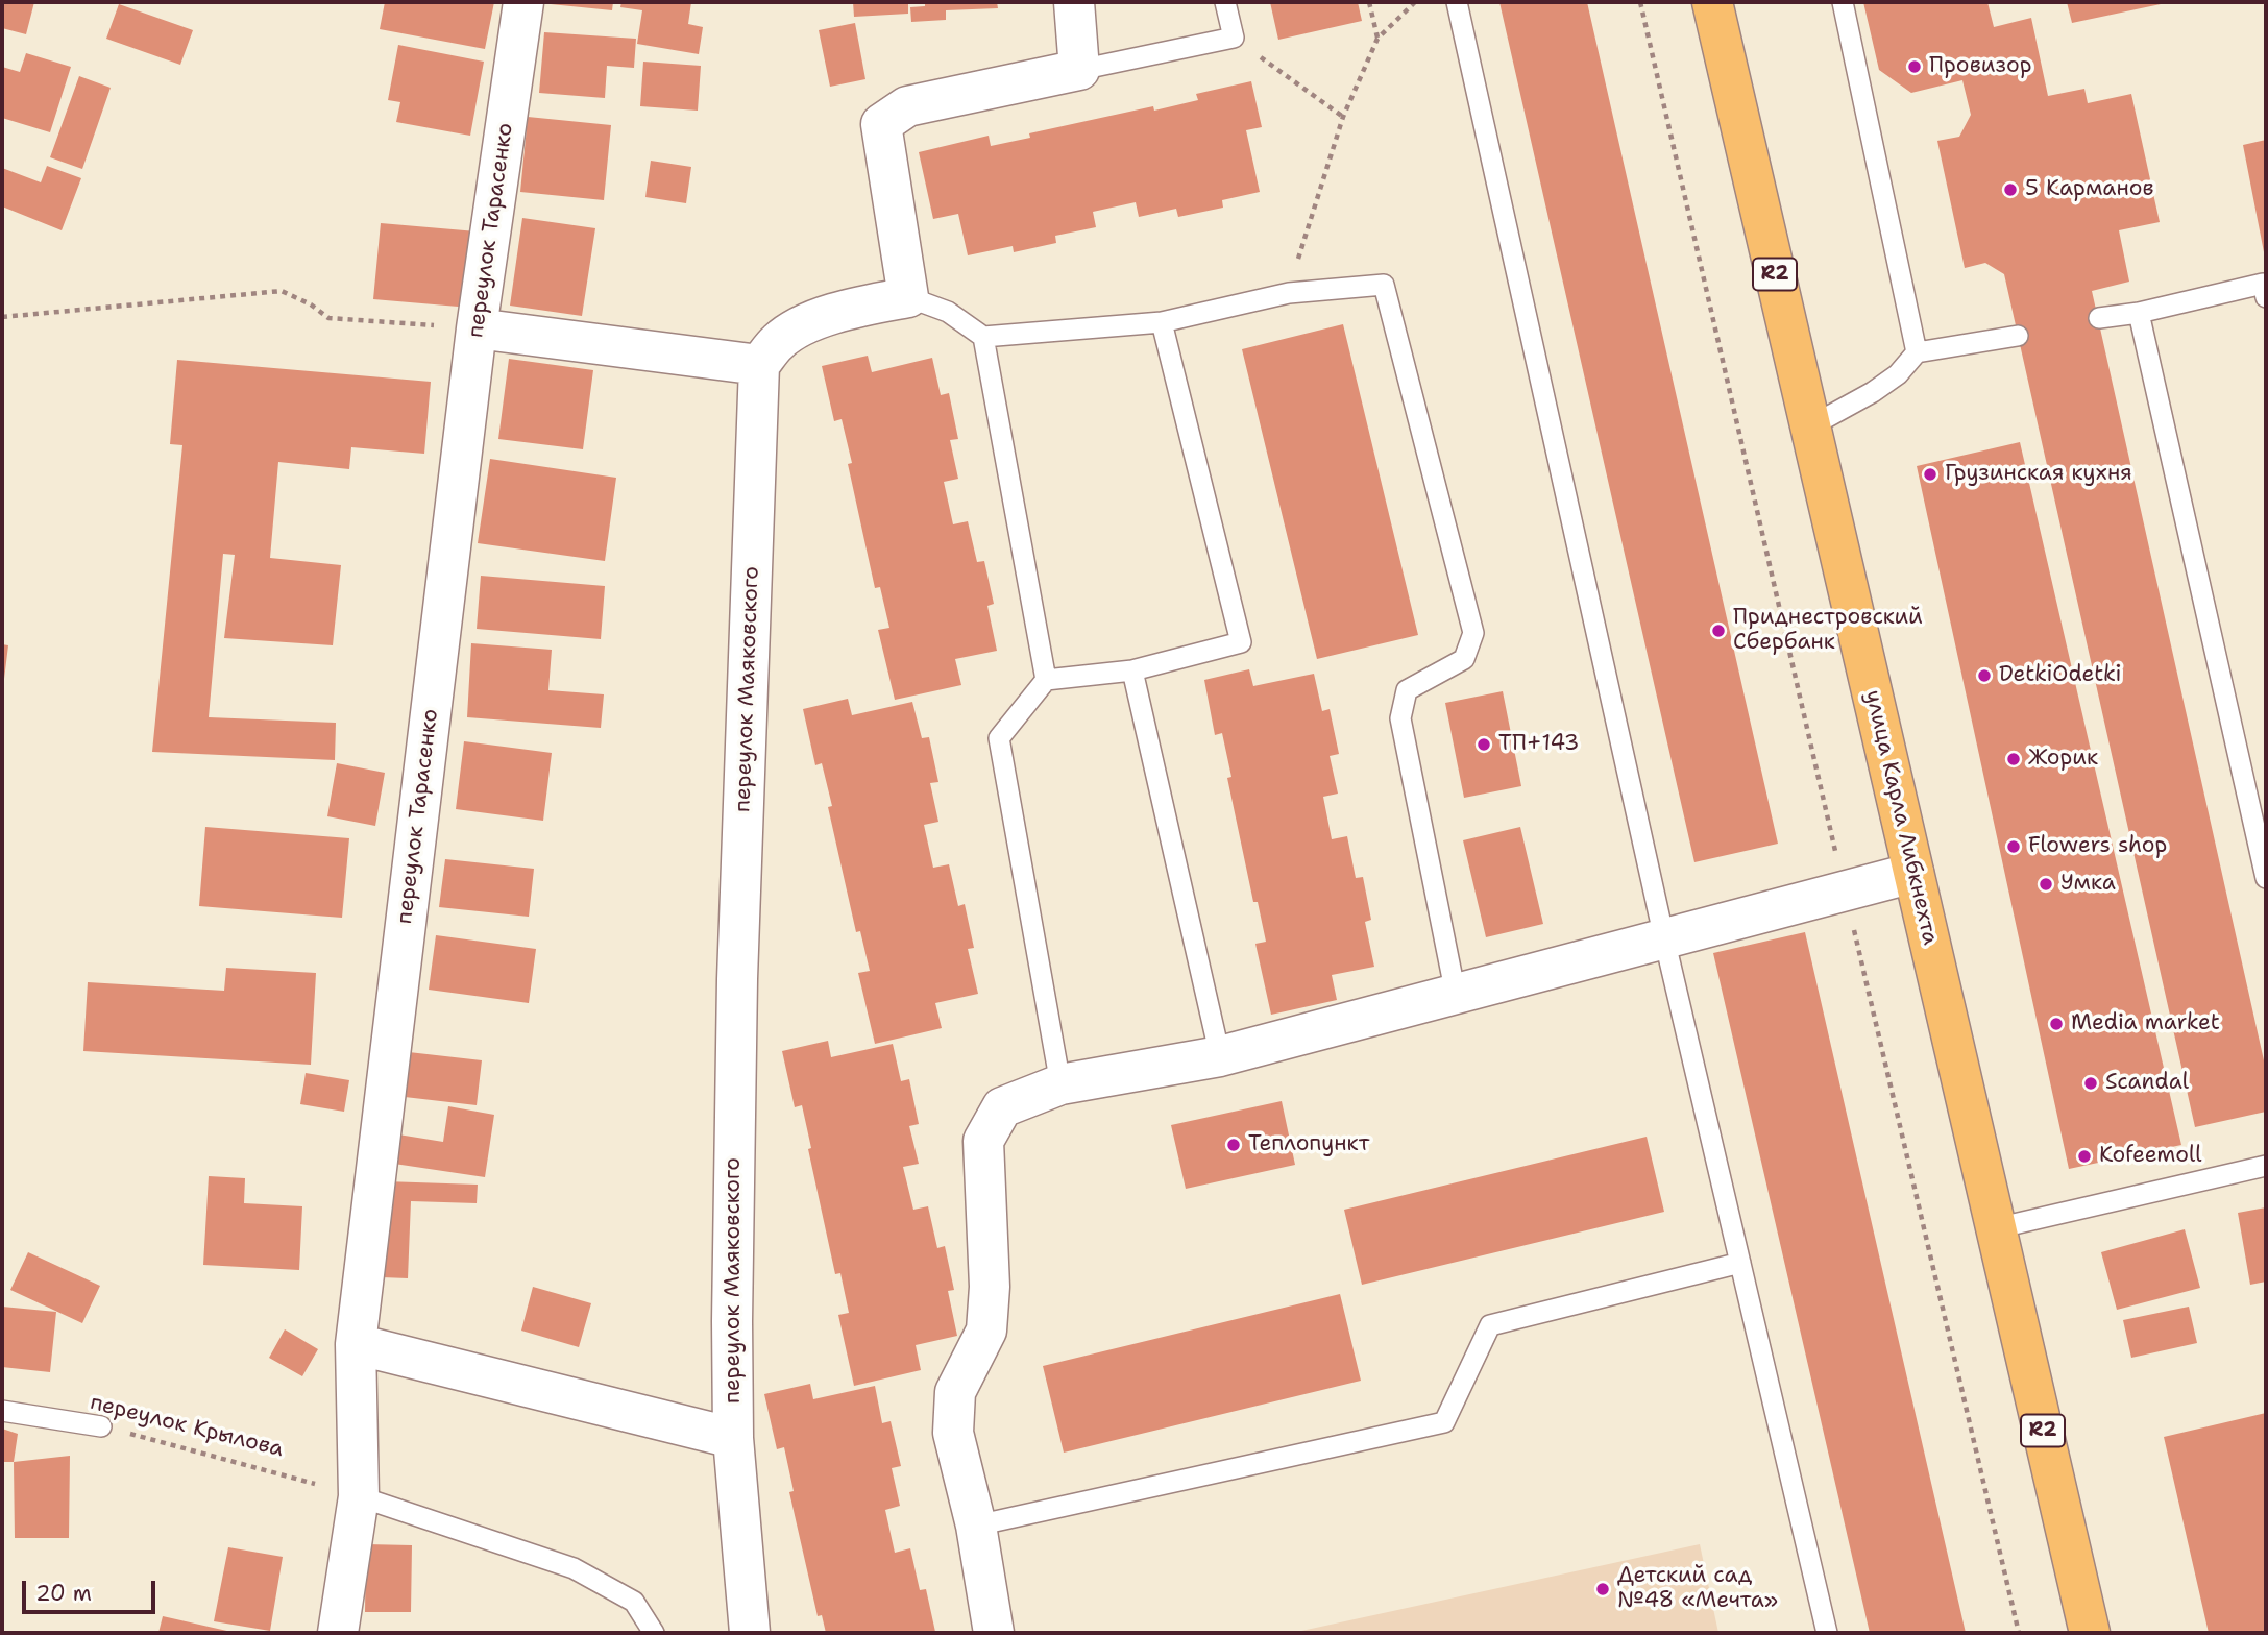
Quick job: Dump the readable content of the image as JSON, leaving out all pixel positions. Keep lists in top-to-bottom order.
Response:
{
  "streets": {
    "main road": ["R2", "улица Карла Либкнехта"],
    "street": ["переулок Тарасенко", "переулок Маяковского"],
    "lane": ["переулок Крылова"]
  },
  "crossings": [
    ["переулок Тарасенко", "переулок Крылова"]
  ],
  "places": [
    "Провизор",
    "5 Карманов",
    "Грузинская кухня",
    "Приднестровский Сбербанк",
    "DetkiOdetki",
    "ТП+143",
    "Жорик",
    "Flowers shop",
    "Умка",
    "Media market",
    "Scandal",
    "Теплопункт",
    "Kofeemoll",
    "Детский сад №48 «Мечта»"
  ],
  "scale_bar": "20 m"
}
